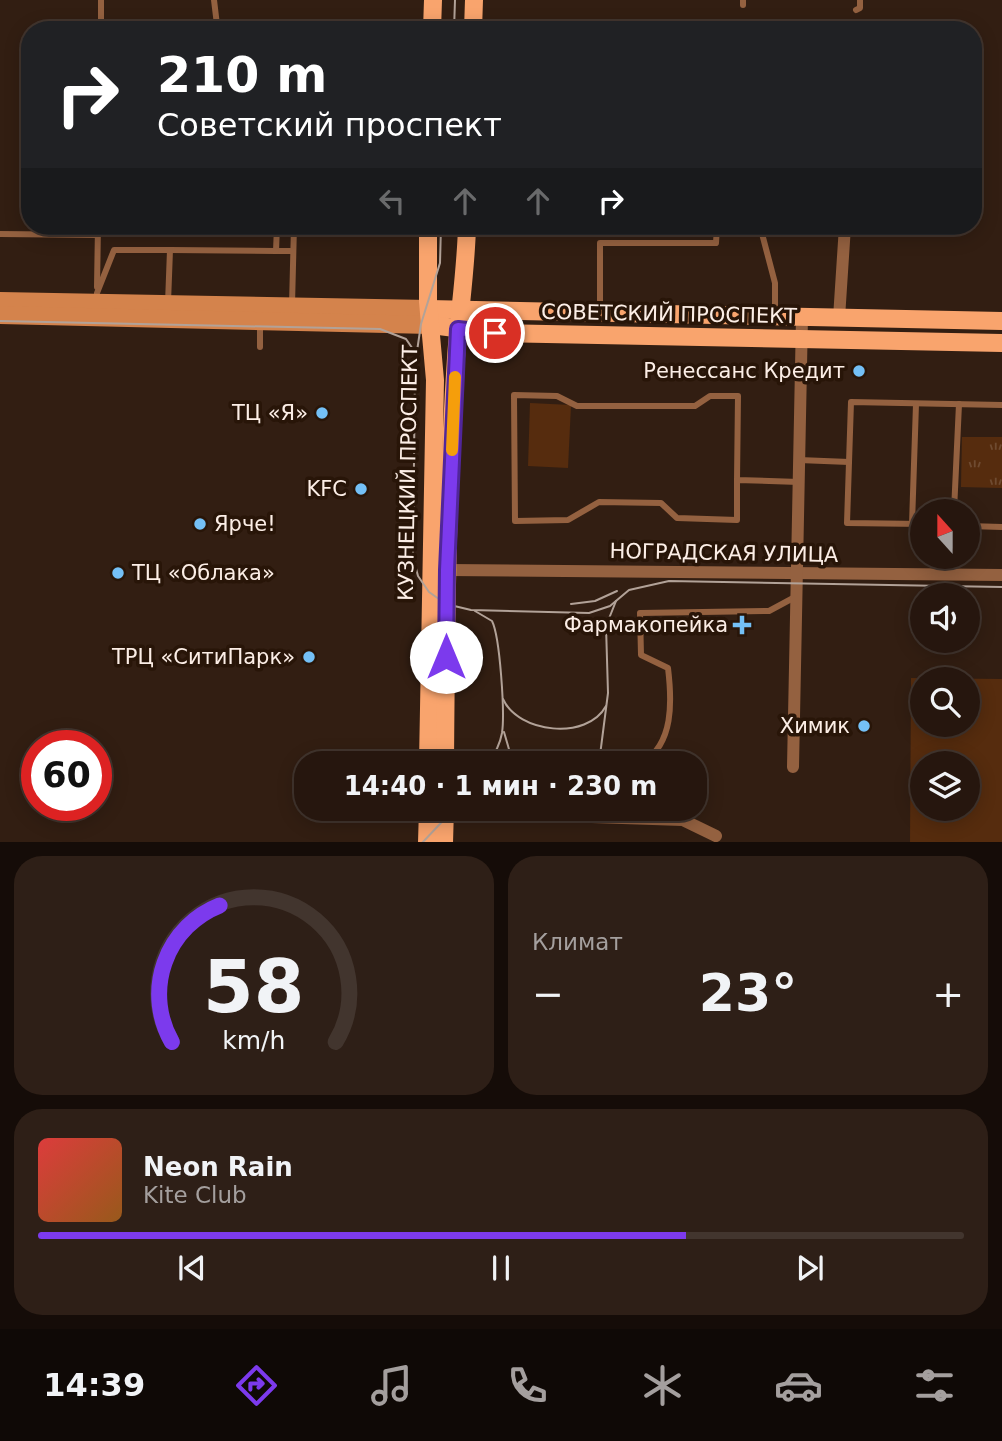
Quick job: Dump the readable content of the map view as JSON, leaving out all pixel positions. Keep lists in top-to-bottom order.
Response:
{
  "streets": {
    "main road": ["СОВЕТСКИЙ ПРОСПЕКТ", "КУЗНЕЦКИЙ ПРОСПЕКТ"],
    "street": ["НОГРАДСКАЯ УЛИЦА"]
  },
  "crossings": [
    ["СОВЕТСКИЙ ПРОСПЕКТ", "КУЗНЕЦКИЙ ПРОСПЕКТ"],
    ["КУЗНЕЦКИЙ ПРОСПЕКТ", "НОГРАДСКАЯ УЛИЦА"]
  ],
  "places": {
    "other": [
      "Ренессанс Кредит",
      "ТЦ «Я»",
      "KFC",
      "Ярче!",
      "ТЦ «Облака»",
      "ТРЦ «СитиПарк»",
      "Химик"
    ],
    "health": ["Фармакопейка"]
  },
  "north": "top",
  "page": {
    "turn": ["210 m", "Советский проспект"],
    "limit": "60",
    "trip": "14:40 · 1 мин · 230 m",
    "tile": "Климат",
    "heat": ["−", "23°", "+"],
    "song": ["Neon Rain", "Kite Club"],
    "tabs": "14:39",
    "gauge": ["58", "km/h"]
  }
}
